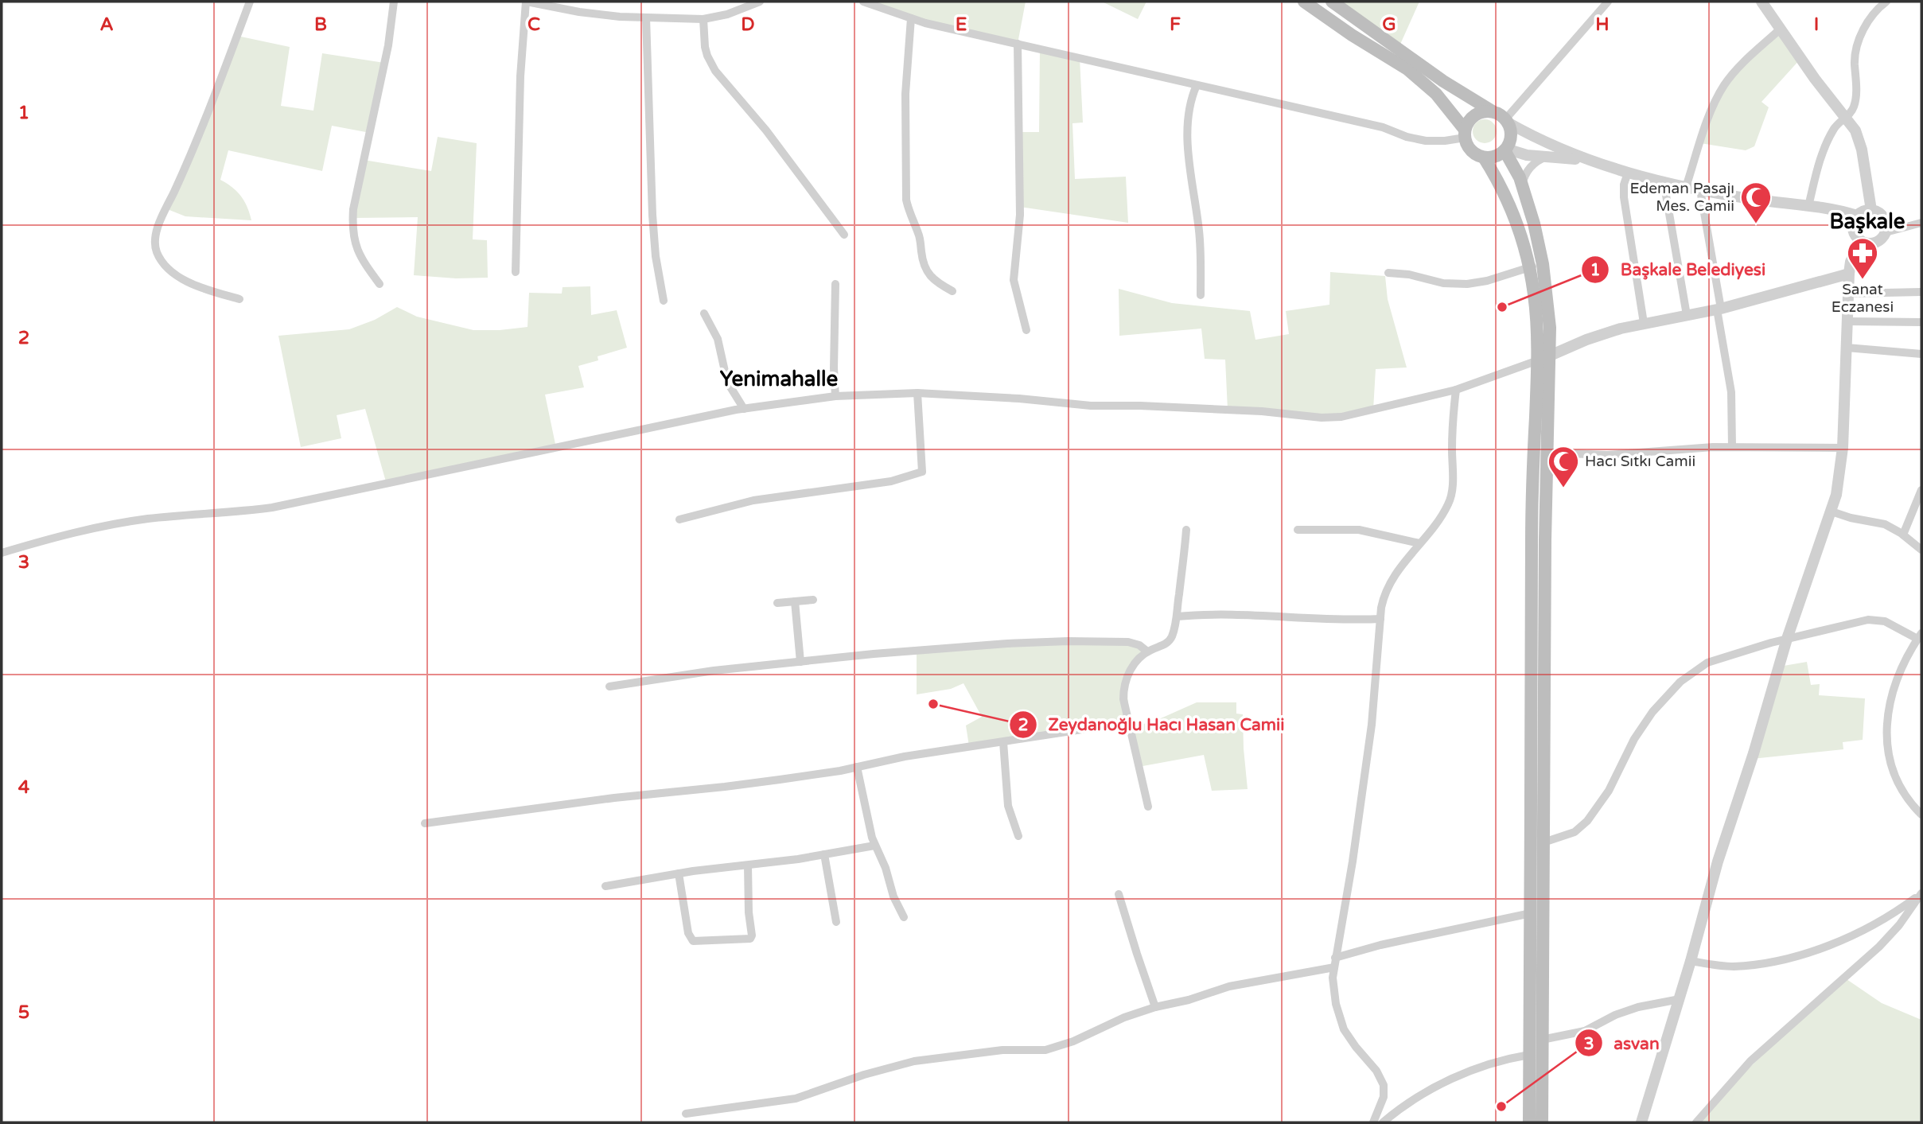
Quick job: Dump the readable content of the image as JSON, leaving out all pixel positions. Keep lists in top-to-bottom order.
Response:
{
  "districts": ["Başkale", "Yenimahalle"],
  "places": {
    "mosque": ["Edeman Pasajı Mes. Camii", "Hacı Sıtkı Camii"],
    "pharmacy": ["Sanat Eczanesi"],
    "other": ["Başkale Belediyesi", "Zeydanoğlu Hacı Hasan Camii", "asvan"]
  },
  "grid": {
    "columns": [
      "A",
      "B",
      "C",
      "D",
      "E",
      "F",
      "G",
      "H",
      "I"
    ],
    "rows": [
      "1",
      "2",
      "3",
      "4",
      "5"
    ]
  }
}
